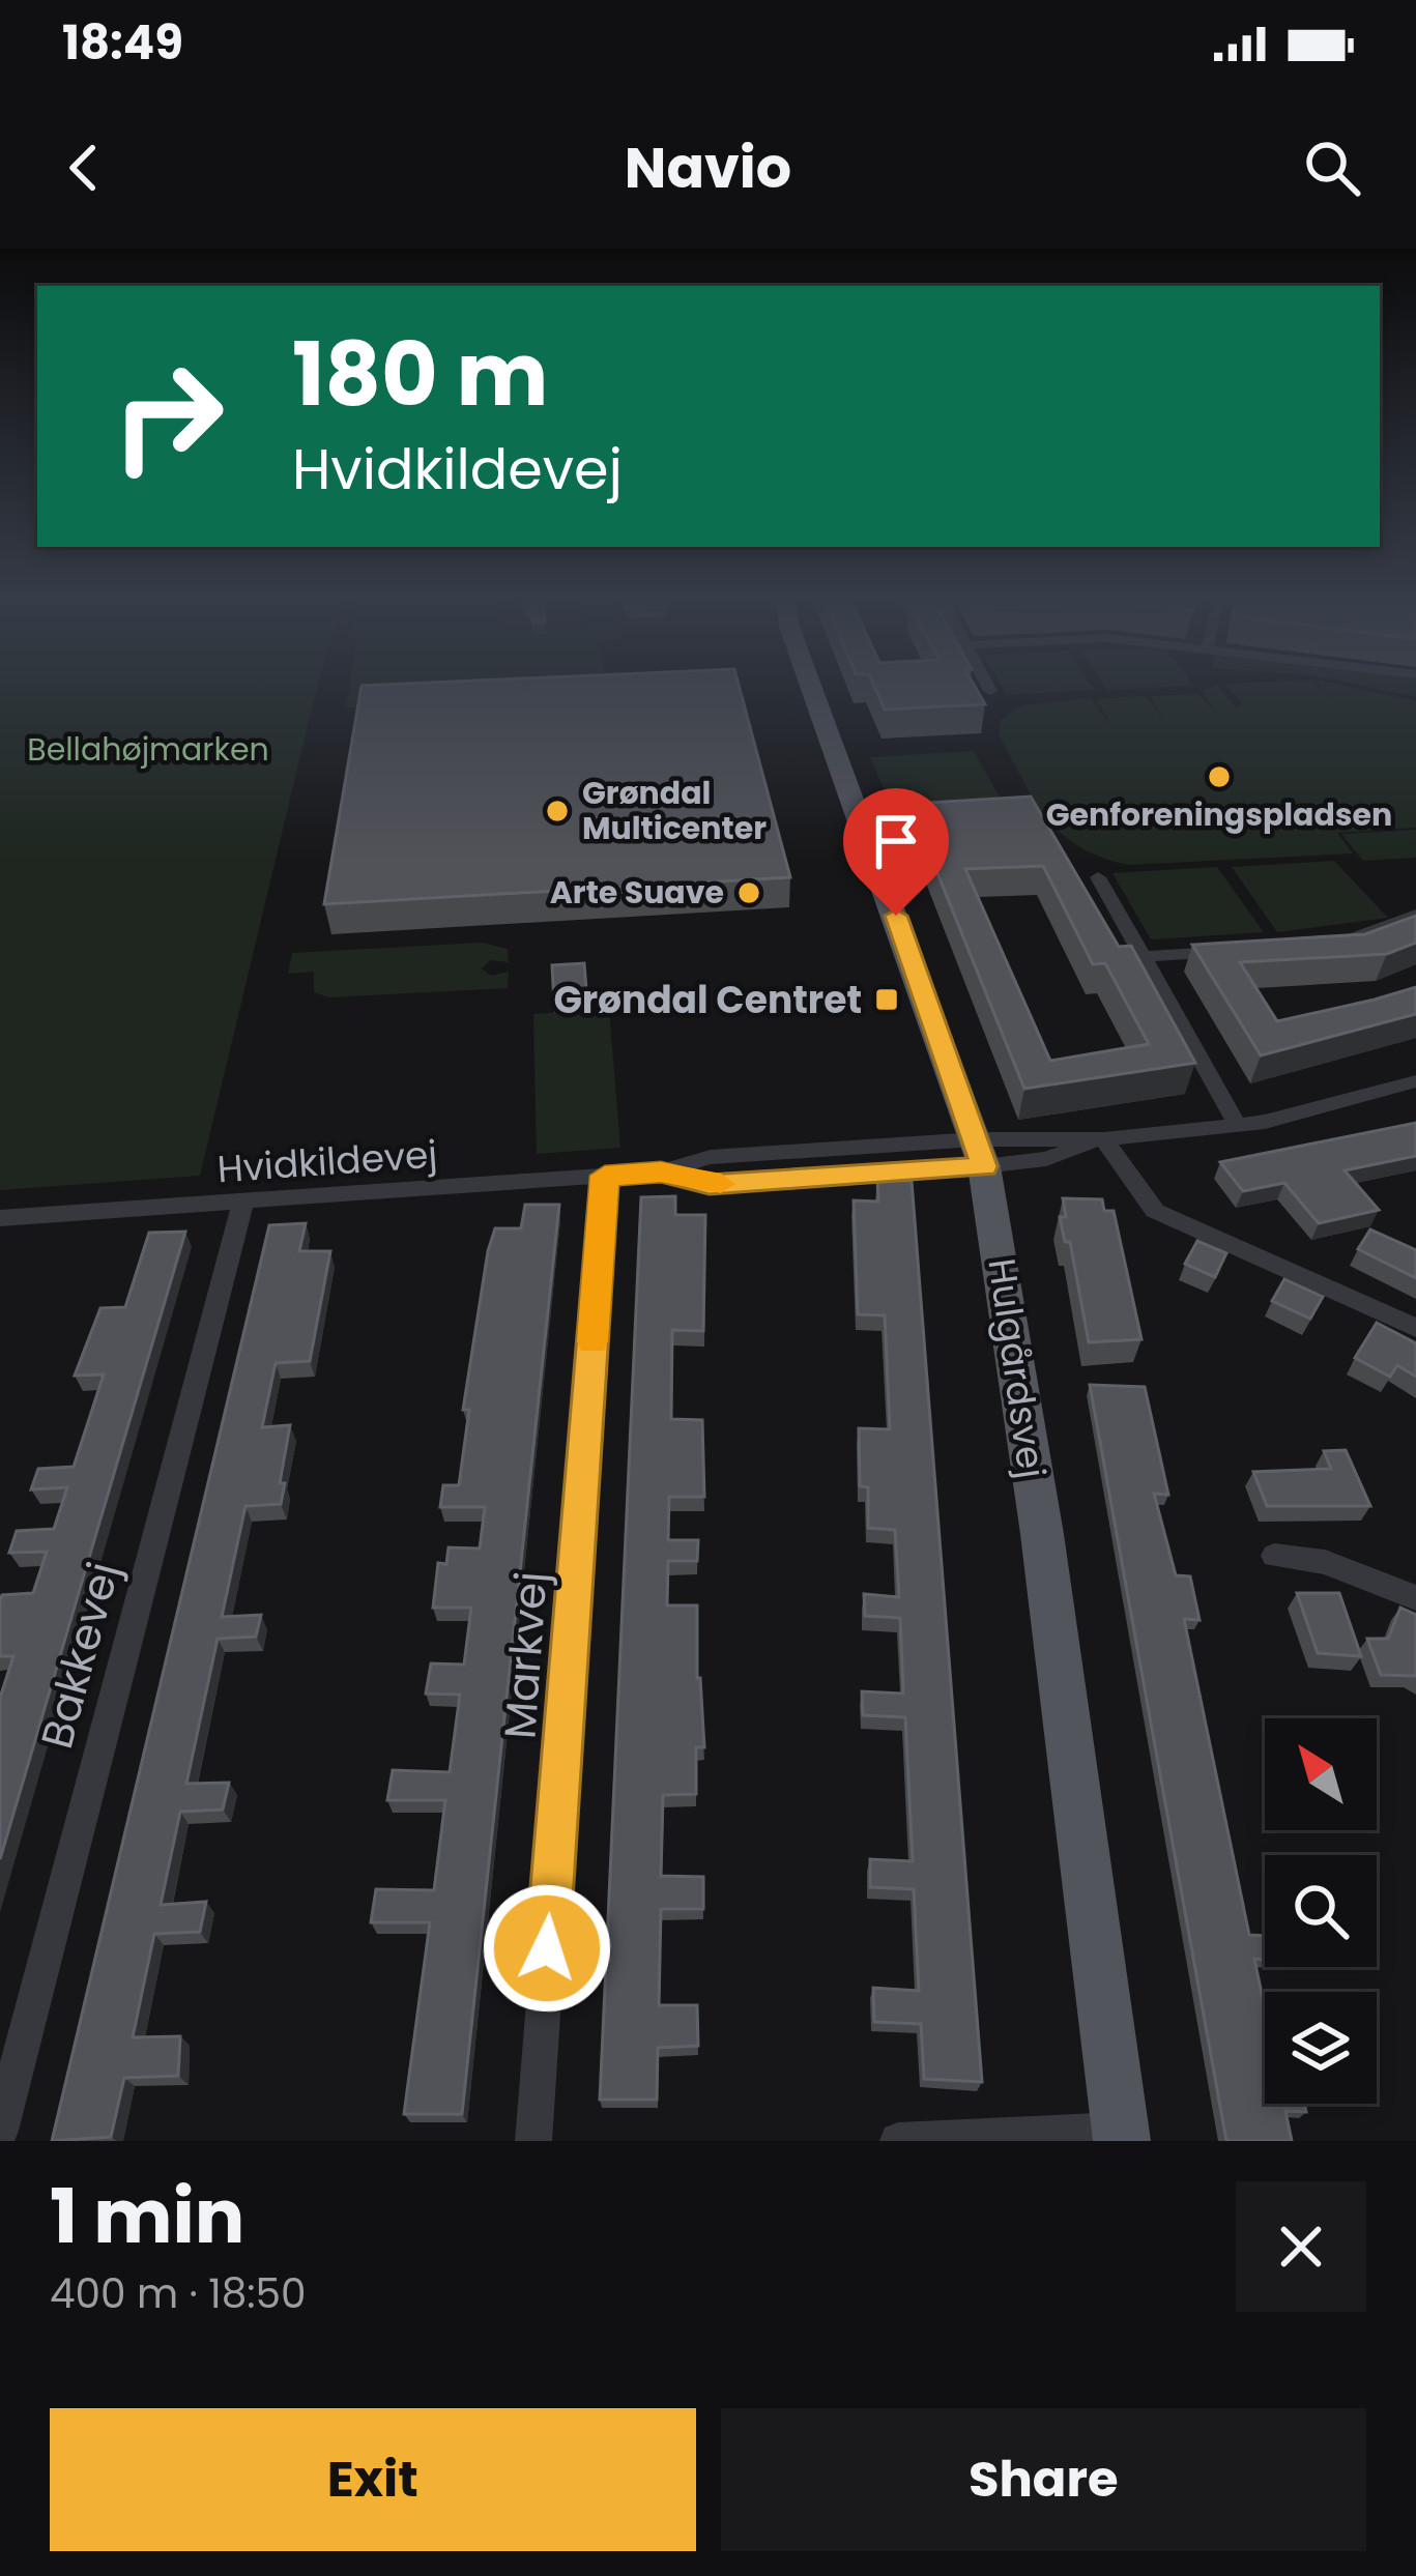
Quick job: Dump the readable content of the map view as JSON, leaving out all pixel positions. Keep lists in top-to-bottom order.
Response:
{
  "streets": {
    "main road": ["Hulgårdsvej"],
    "street": ["Hvidkildevej", "Bakkevej", "Markvej"]
  },
  "crossings": [
    ["Hvidkildevej", "Hulgårdsvej"],
    ["Hvidkildevej", "Bakkevej"],
    ["Hvidkildevej", "Markvej"]
  ],
  "parks": ["Bellahøjmarken"],
  "places": {
    "other": ["Genforeningspladsen", "Grøndal Multicenter", "Arte Suave"],
    "transit": ["Grøndal Centret"]
  },
  "north": "top left",
  "page": {
    "status": "18:49",
    "header": "Navio",
    "turn": ["180 m", "Hvidkildevej"],
    "heading": ["1 min", "400 m · 18:50"],
    "buttons": ["Exit", "Share"]
  }
}
